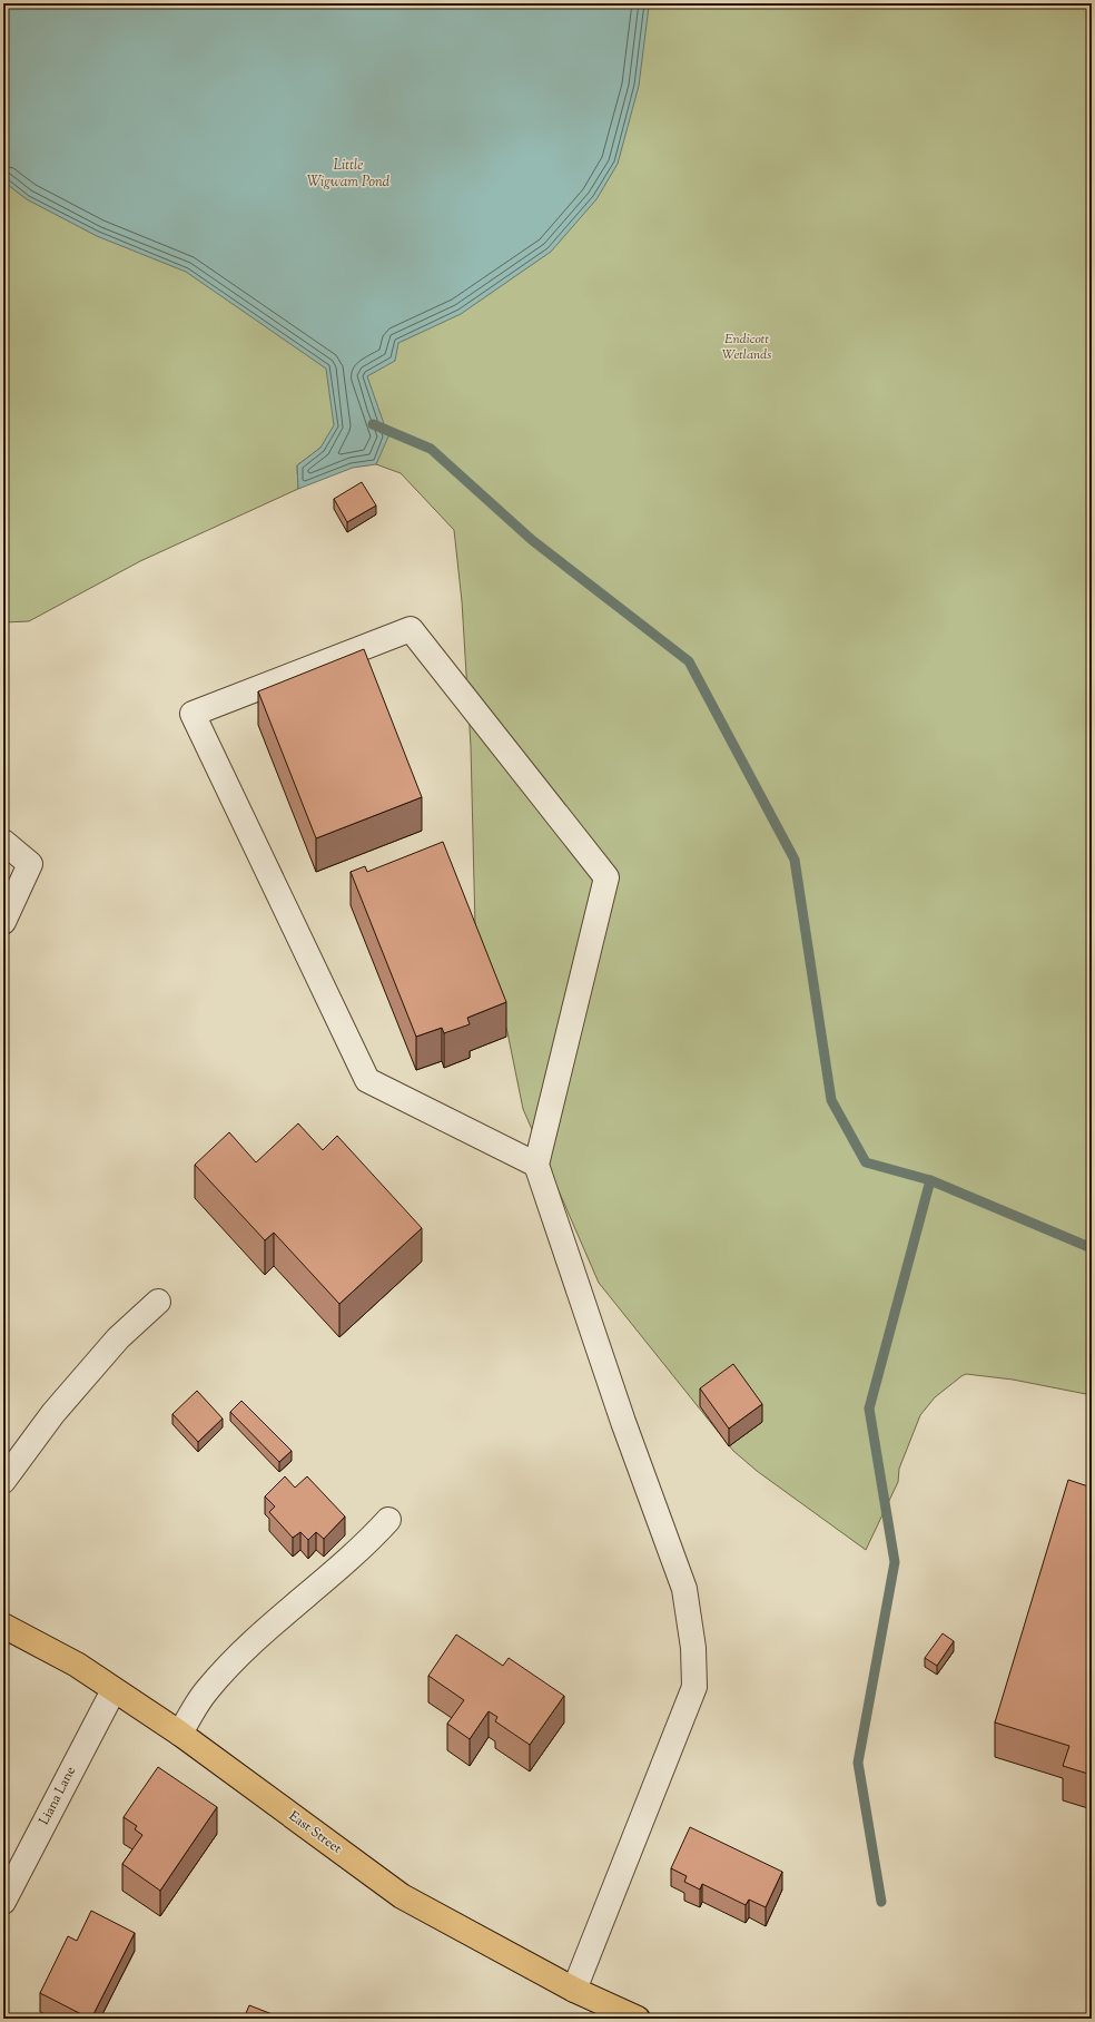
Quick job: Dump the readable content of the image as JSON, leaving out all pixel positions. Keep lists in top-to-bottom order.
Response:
{
  "streets": {
    "main road": ["East Street"],
    "street": ["Liana Lane"]
  },
  "crossings": [
    ["Liana Lane", "East Street"]
  ],
  "water": ["Little Wigwam Pond"],
  "parks": ["Endicott Wetlands"]
}
